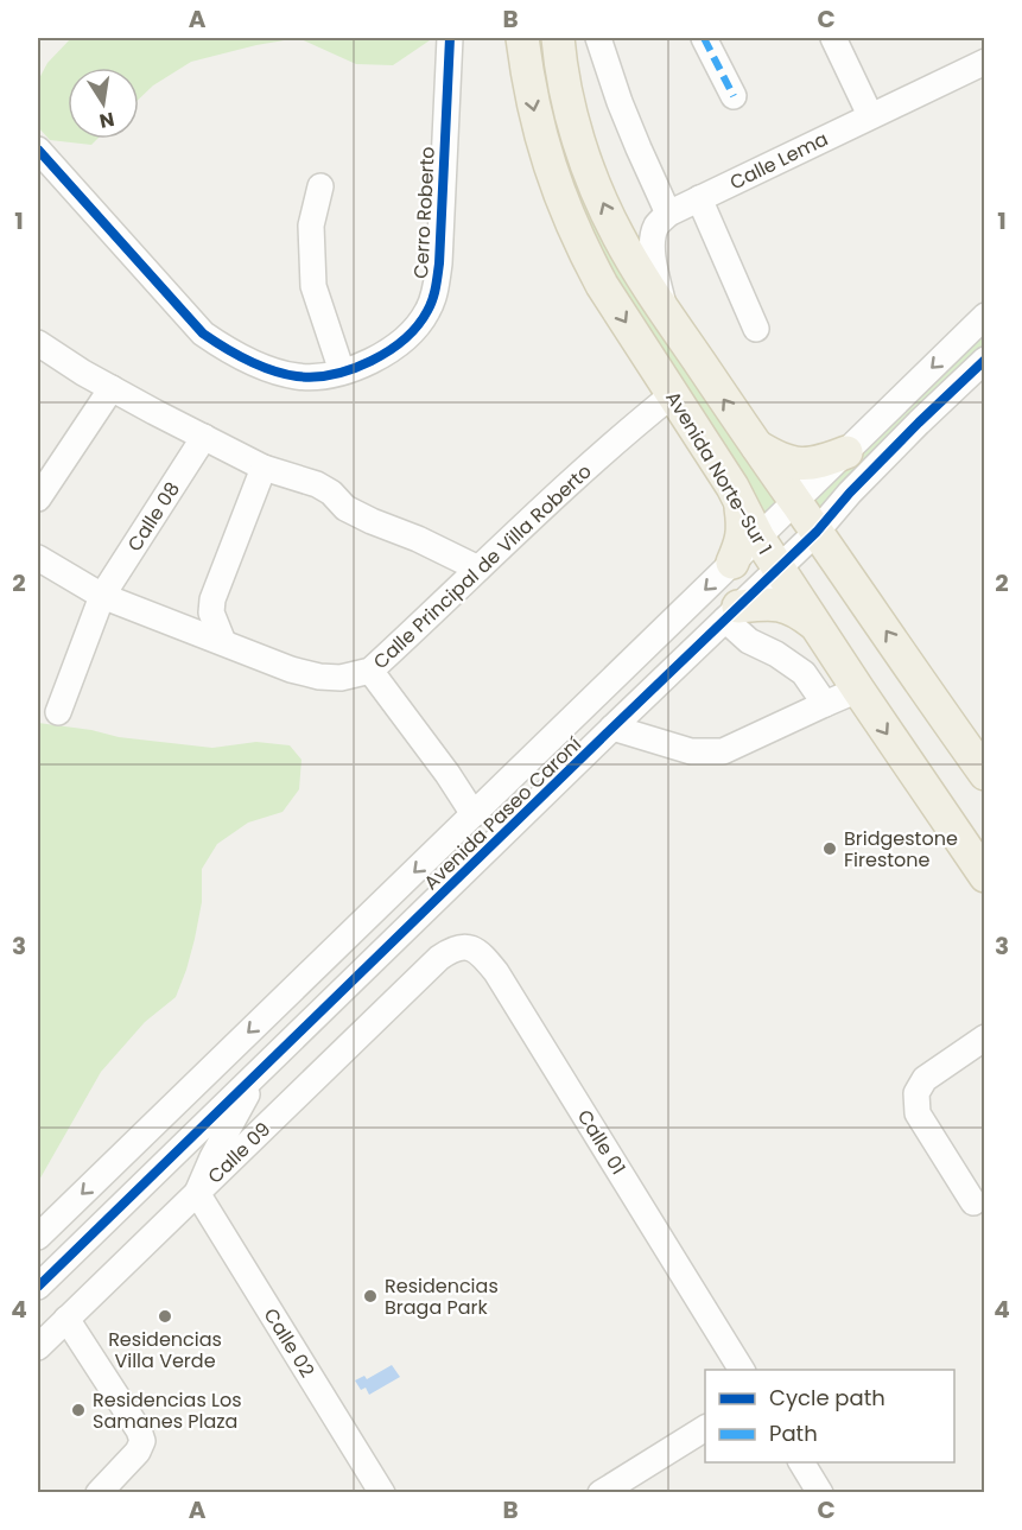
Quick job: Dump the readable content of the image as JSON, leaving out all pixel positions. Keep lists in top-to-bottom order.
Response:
{
  "streets": {
    "main road": ["Avenida Norte-Sur 1"],
    "street": [
      "Calle Lema",
      "Cerro Roberto",
      "Calle 08",
      "Calle Principal de Villa Roberto",
      "Avenida Paseo Caroní",
      "Calle 01",
      "Calle 09",
      "Calle 02"
    ]
  },
  "crossings": [
    ["Avenida Norte-Sur 1", "Calle Principal de Villa Roberto"],
    ["Avenida Norte-Sur 1", "Avenida Paseo Caroní"],
    ["Calle 08", "Calle Principal de Villa Roberto"],
    ["Calle 01", "Calle 09"],
    ["Calle 09", "Calle 02"]
  ],
  "places": [
    "Bridgestone Firestone",
    "Residencias Braga Park",
    "Residencias Villa Verde",
    "Residencias Los Samanes Plaza"
  ],
  "legend": ["Cycle path", "Path"],
  "north": "bottom",
  "grid": {
    "columns": ["A", "B", "C"],
    "rows": [
      "1",
      "2",
      "3",
      "4"
    ]
  }
}
